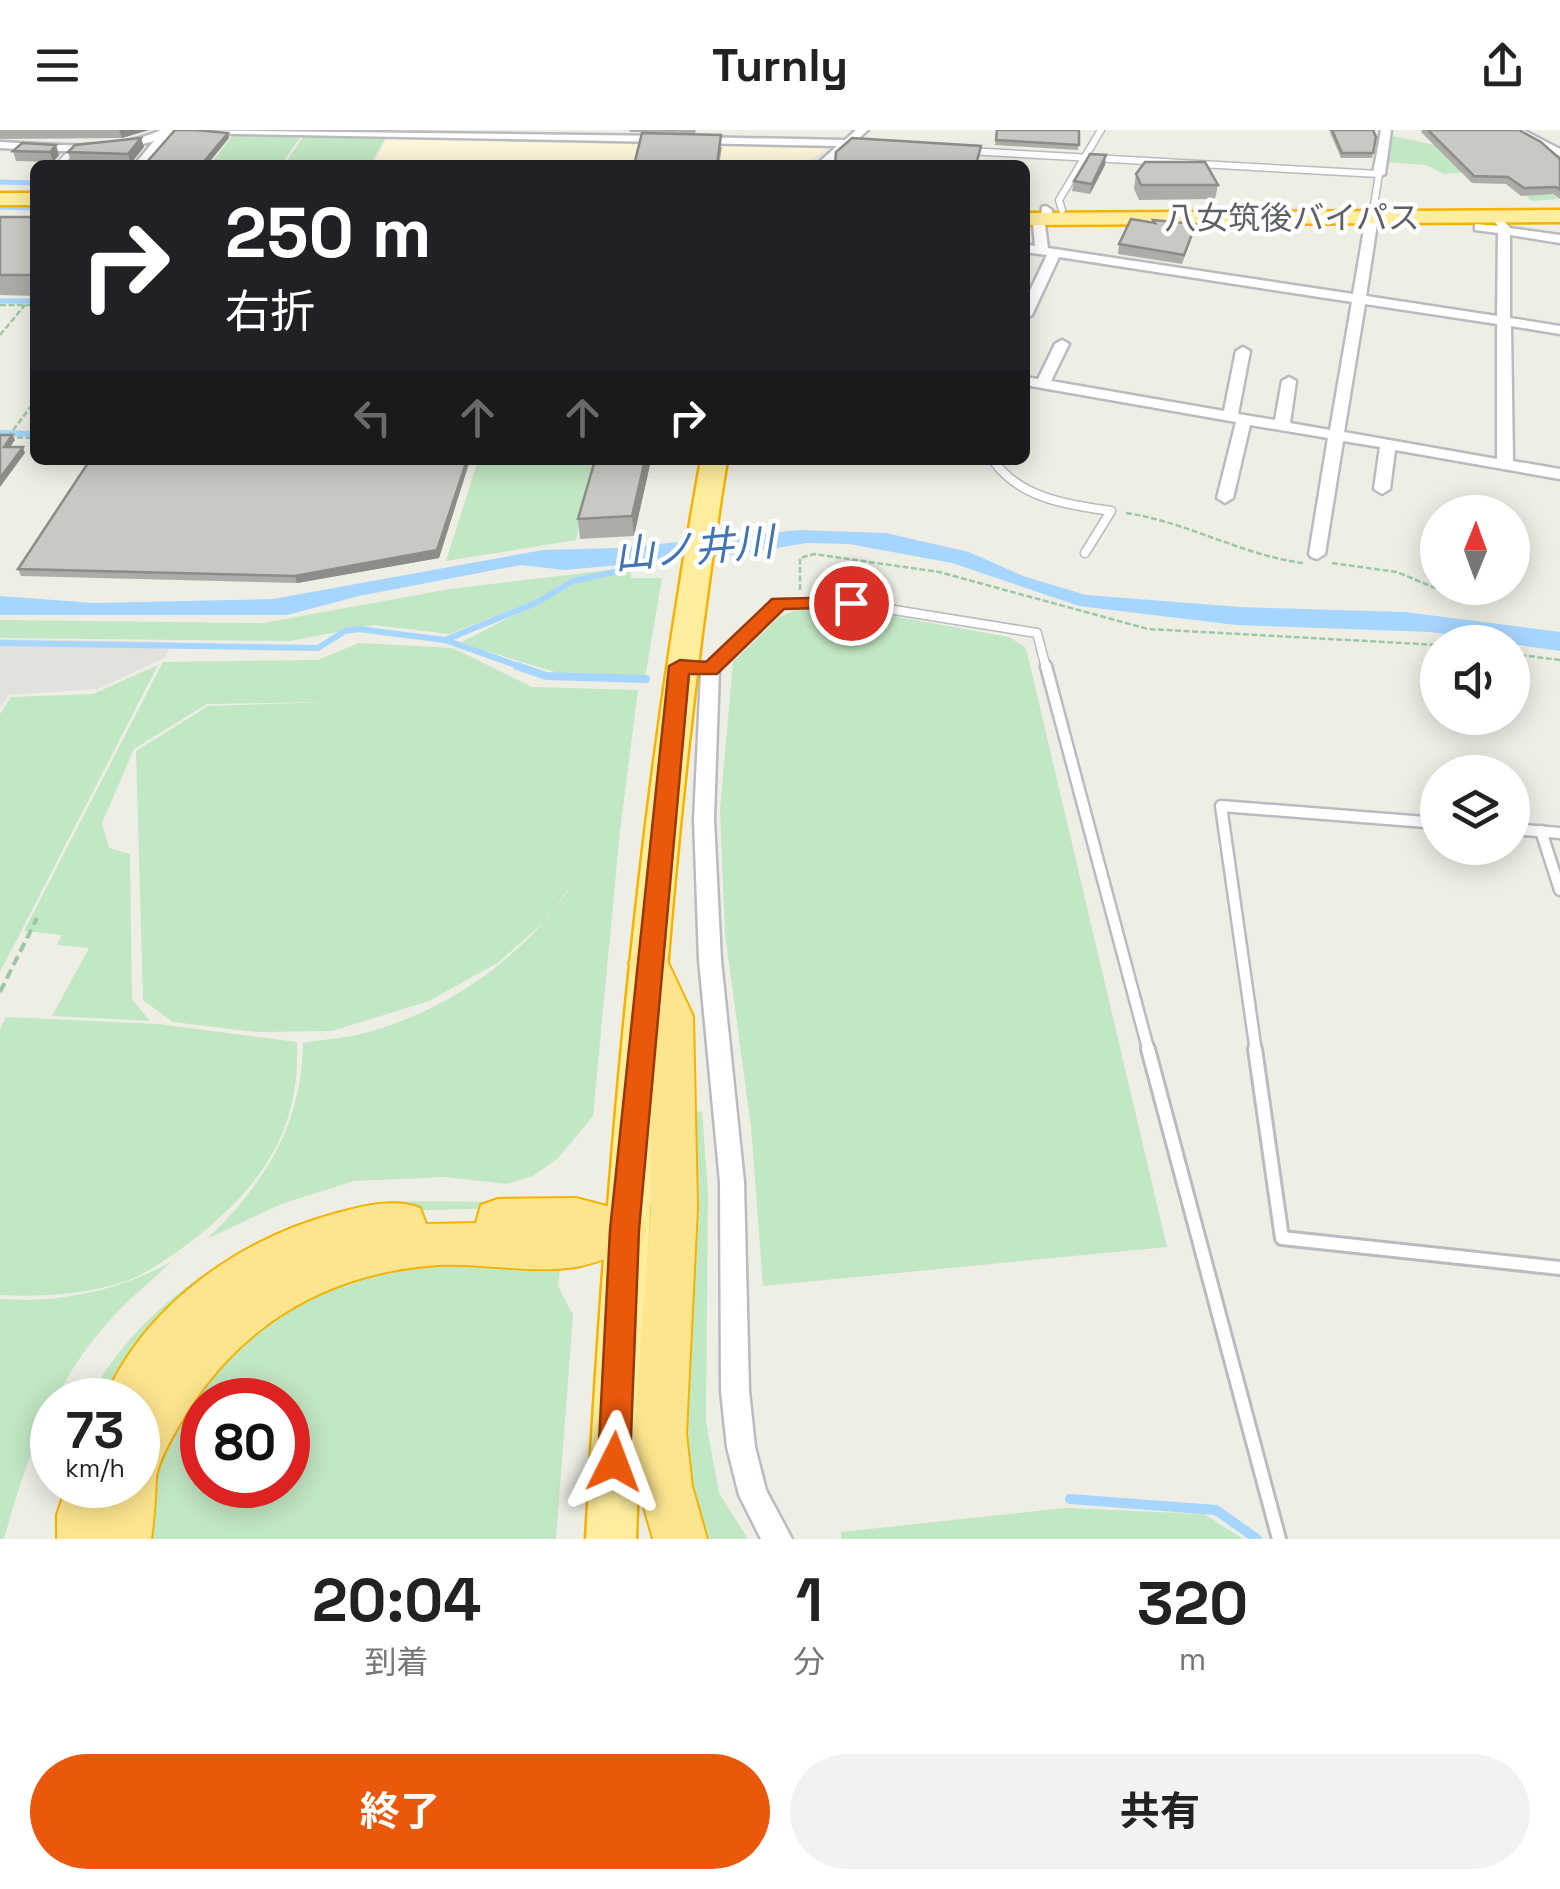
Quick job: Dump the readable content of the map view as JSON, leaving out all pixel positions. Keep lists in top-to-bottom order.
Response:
{
  "streets": {
    "highway": ["八女筑後バイパス"]
  },
  "water": ["山ノ井川"],
  "north": "top",
  "page": {
    "header": "Turnly",
    "turn": ["250 m", "右折"],
    "speed": "73 km/h",
    "limit": "80",
    "eta": [
      "20:04",
      "到着",
      "1",
      "分",
      "320",
      "m"
    ],
    "buttons": ["終了", "共有"]
  }
}
